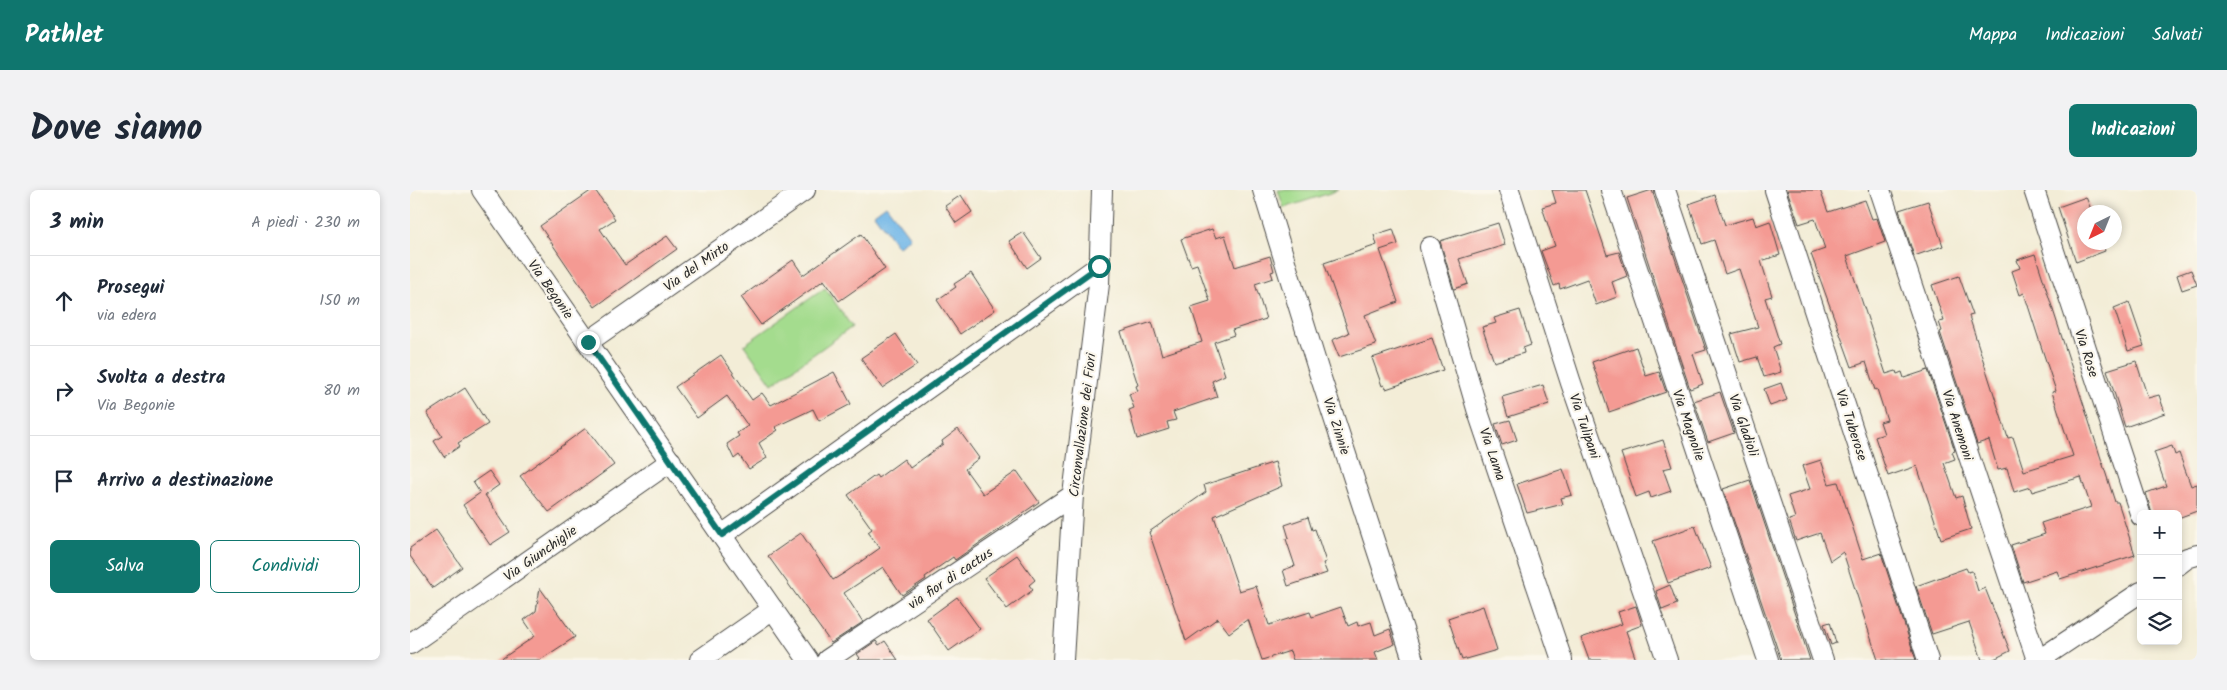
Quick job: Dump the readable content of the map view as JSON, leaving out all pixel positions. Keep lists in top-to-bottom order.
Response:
{
  "streets": {
    "street": [
      "Via del Mirto",
      "Via Begonie",
      "Via Rose",
      "Circonvallazione dei Fiori",
      "Via Magnolie",
      "Via Gladioli",
      "Via Tuberose",
      "Via Anemoni",
      "Via Zinnie",
      "Via Tulipani",
      "Via Lama",
      "Via Giunchiglie",
      "via fior di cactus"
    ]
  },
  "crossings": [
    ["Via del Mirto", "Via Begonie"],
    ["Via Begonie", "Via Giunchiglie"],
    ["Circonvallazione dei Fiori", "via fior di cactus"]
  ],
  "north": "bottom left",
  "page": {
    "header": "Pathlet",
    "nav": ["Mappa", "Indicazioni", "Salvati"],
    "title": "Dove siamo",
    "buttons": [
      "Indicazioni",
      ["Salva", "Condividi"]
    ],
    "heading": ["3 min", "A piedi · 230 m"],
    "list": [
      ["Prosegui", "via edera", "150 m"],
      ["Svolta a destra", "Via Begonie", "80 m"],
      "Arrivo a destinazione"
    ],
    "map_buttons": ["+", "−"]
  }
}
